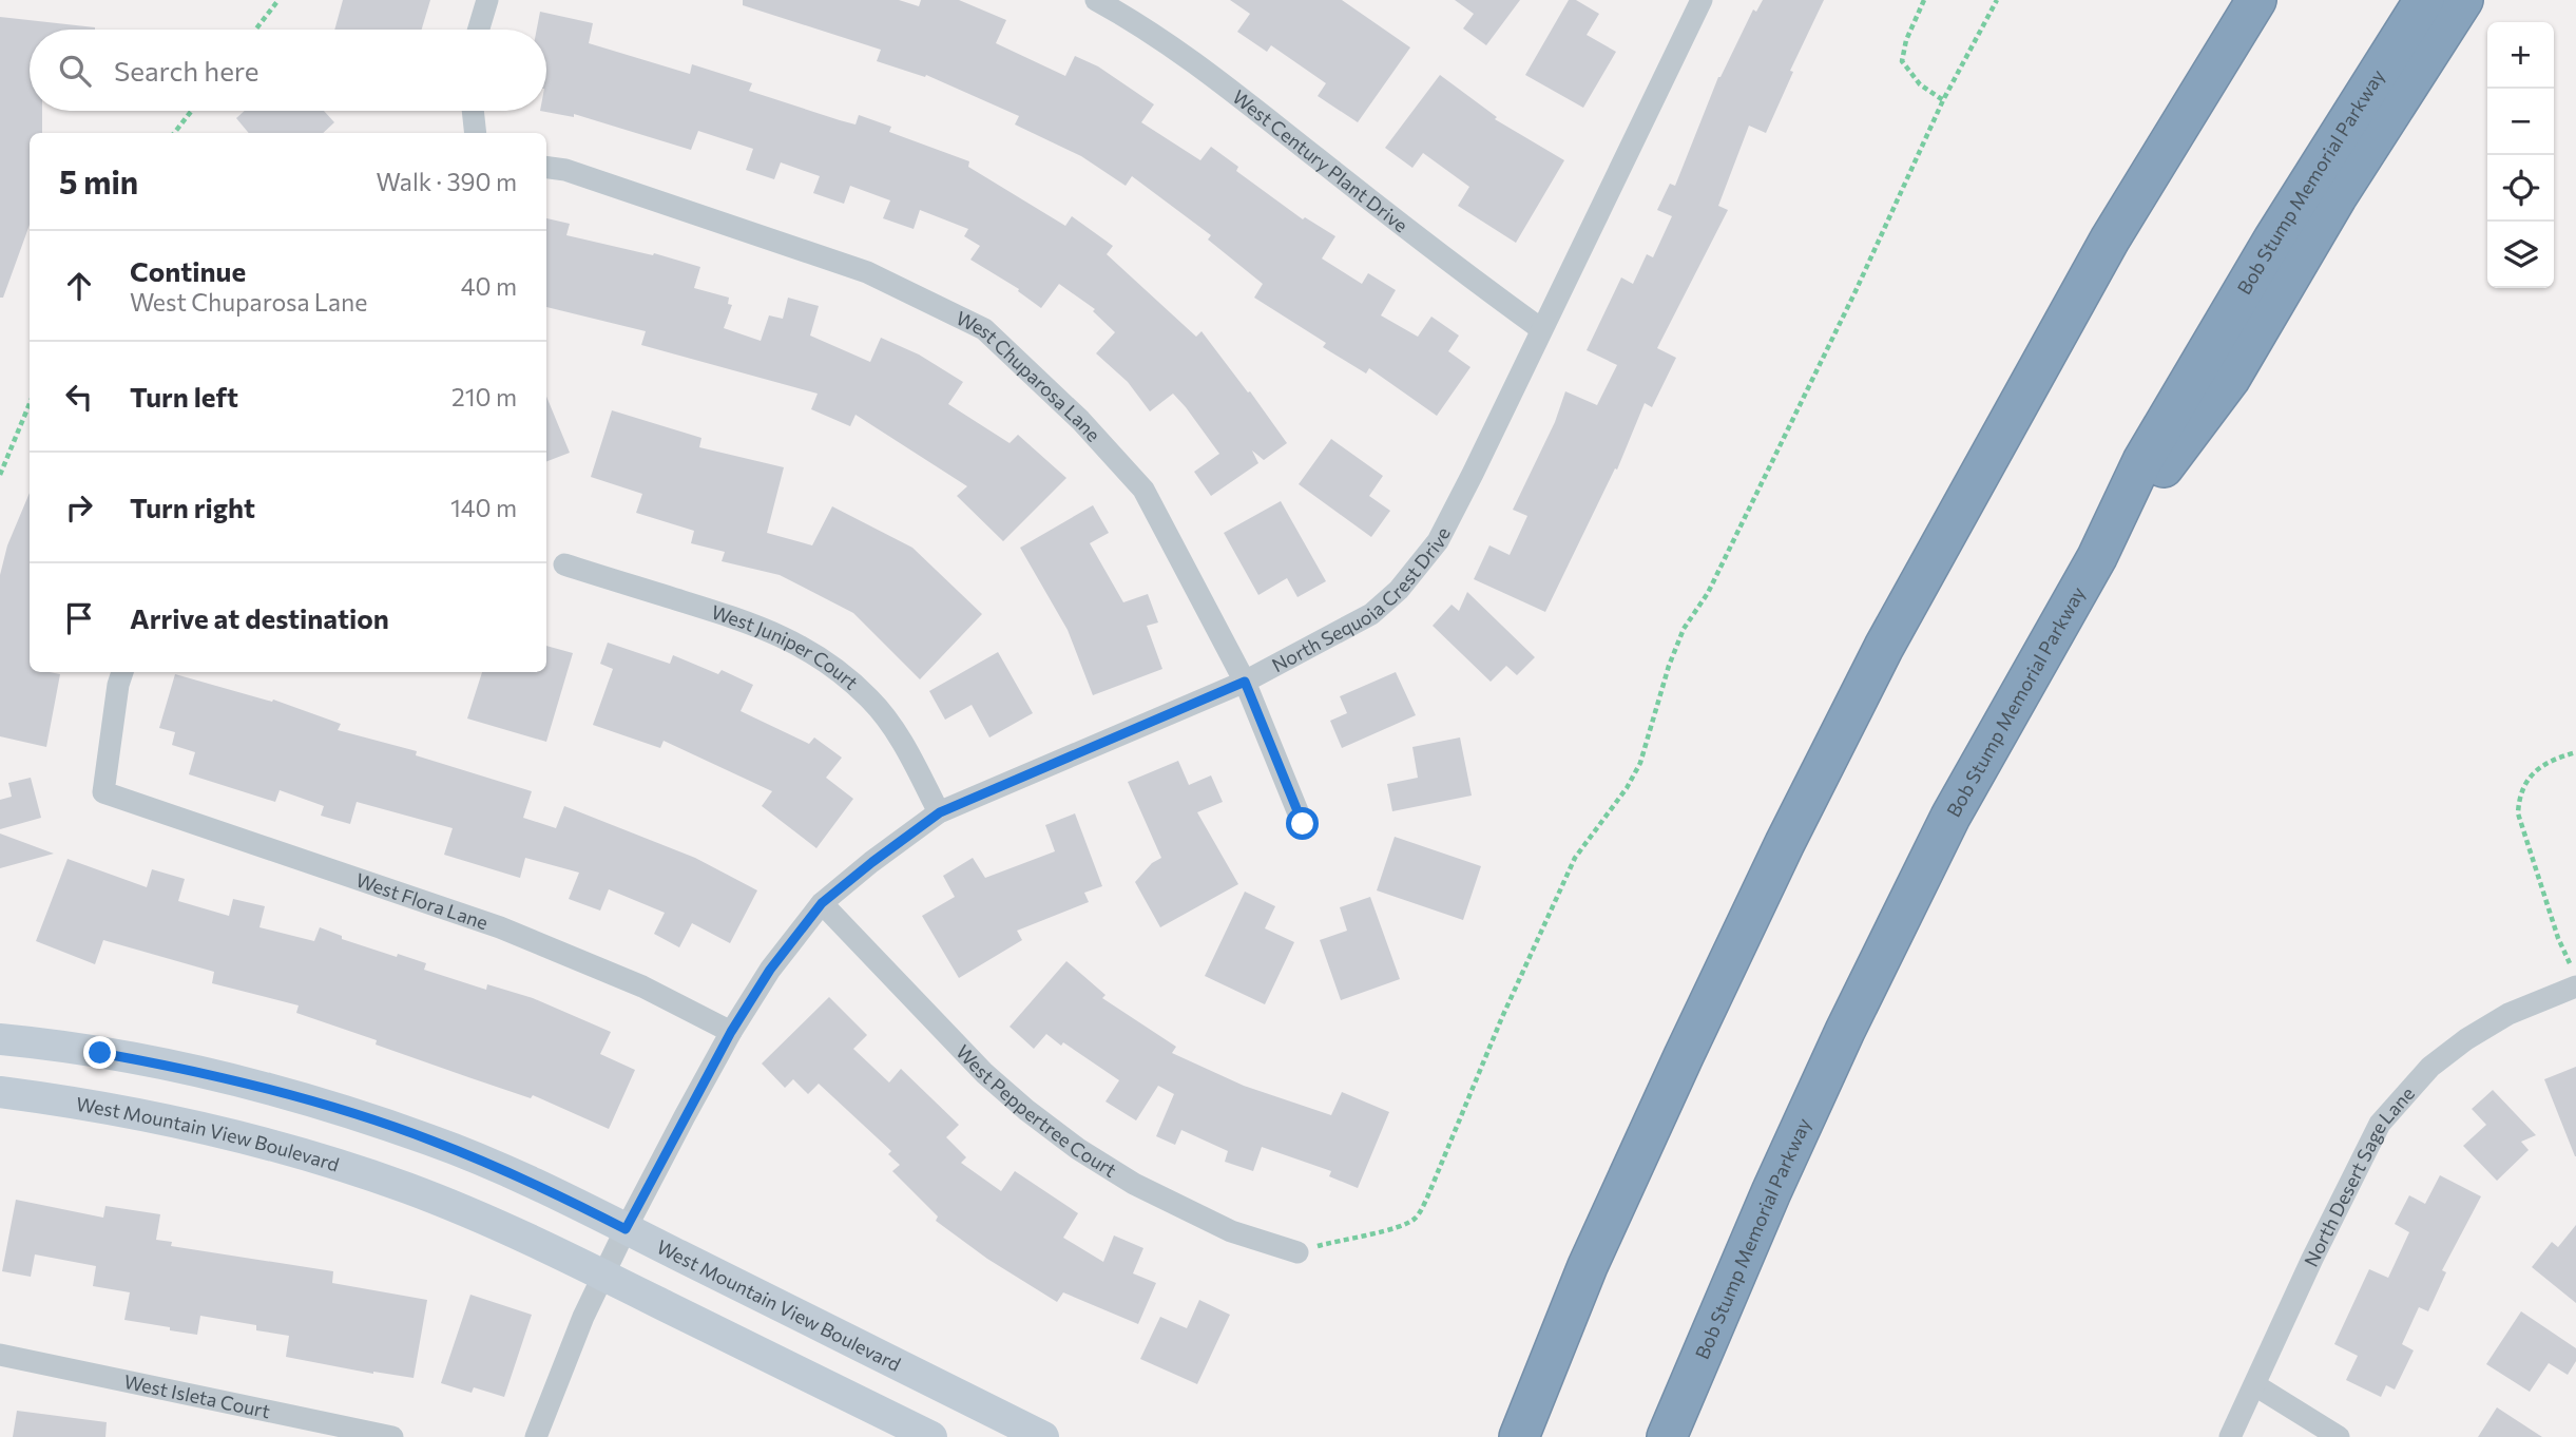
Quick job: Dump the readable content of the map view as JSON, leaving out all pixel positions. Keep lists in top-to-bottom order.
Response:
{
  "streets": {
    "highway": ["Bob Stump Memorial Parkway"],
    "street": [
      "West Century Plant Drive",
      "West Chuparosa Lane",
      "North Sequoia Crest Drive",
      "West Juniper Court",
      "West Flora Lane",
      "West Peppertree Court",
      "West Mountain View Boulevard",
      "North Desert Sage Lane",
      "West Isleta Court"
    ]
  },
  "crossings": [
    ["West Century Plant Drive", "North Sequoia Crest Drive"],
    ["West Chuparosa Lane", "North Sequoia Crest Drive"],
    ["North Sequoia Crest Drive", "West Juniper Court"],
    ["North Sequoia Crest Drive", "West Flora Lane"],
    ["North Sequoia Crest Drive", "West Peppertree Court"],
    ["North Sequoia Crest Drive", "West Mountain View Boulevard"]
  ],
  "page": {
    "map_buttons": ["+", "−"],
    "search": "Search here",
    "heading": ["5 min", "Walk · 390 m"],
    "list": [
      ["Continue", "West Chuparosa Lane", "40 m"],
      ["Turn left", "210 m"],
      ["Turn right", "140 m"],
      "Arrive at destination"
    ]
  }
}
